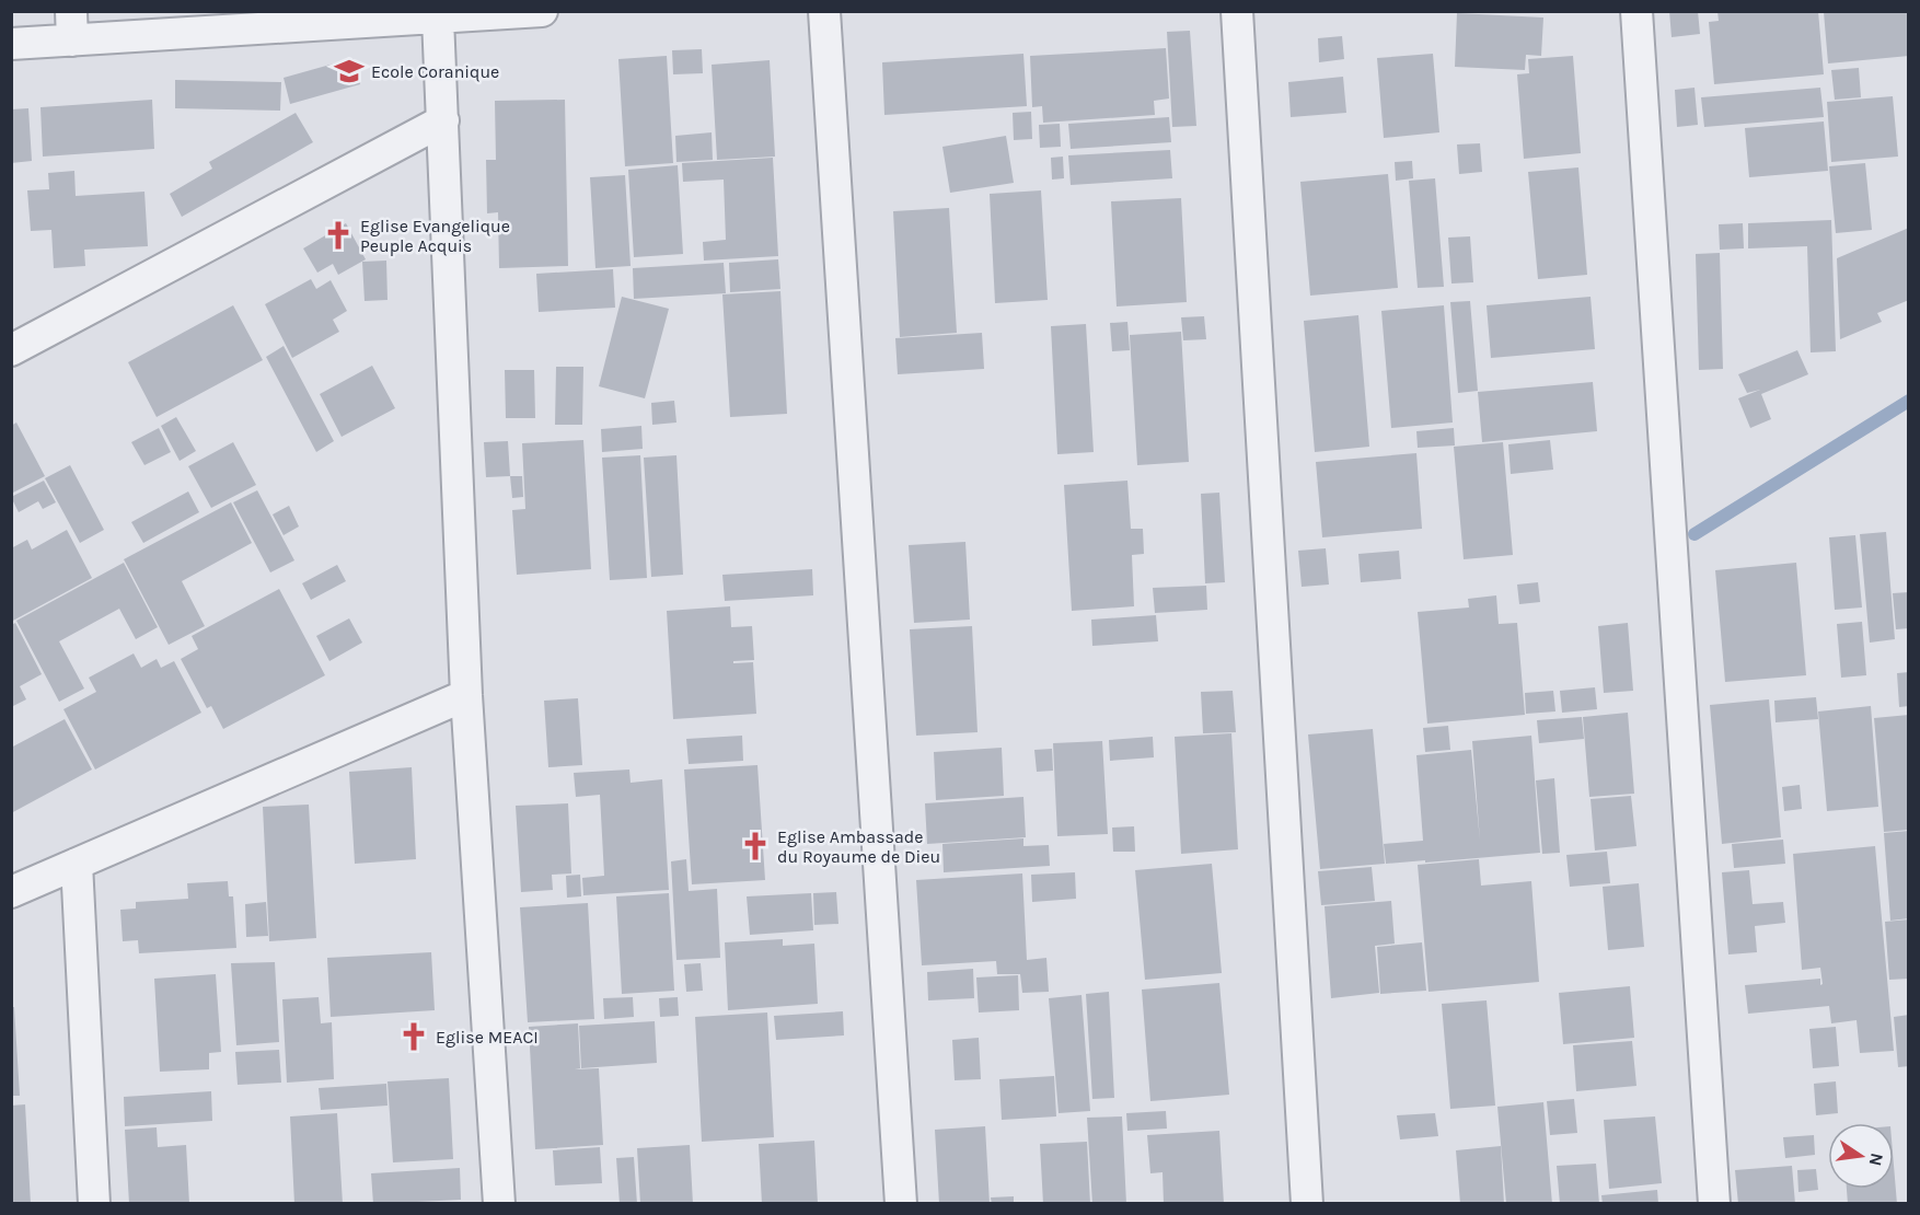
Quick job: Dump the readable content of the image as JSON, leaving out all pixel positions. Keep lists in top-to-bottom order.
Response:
{
  "places": {
    "school or university": ["Ecole Coranique"],
    "church": ["Eglise Evangelique Peuple Acquis", "Eglise Ambassade du Royaume de Dieu", "Eglise MEACI"]
  },
  "north": "right"
}
